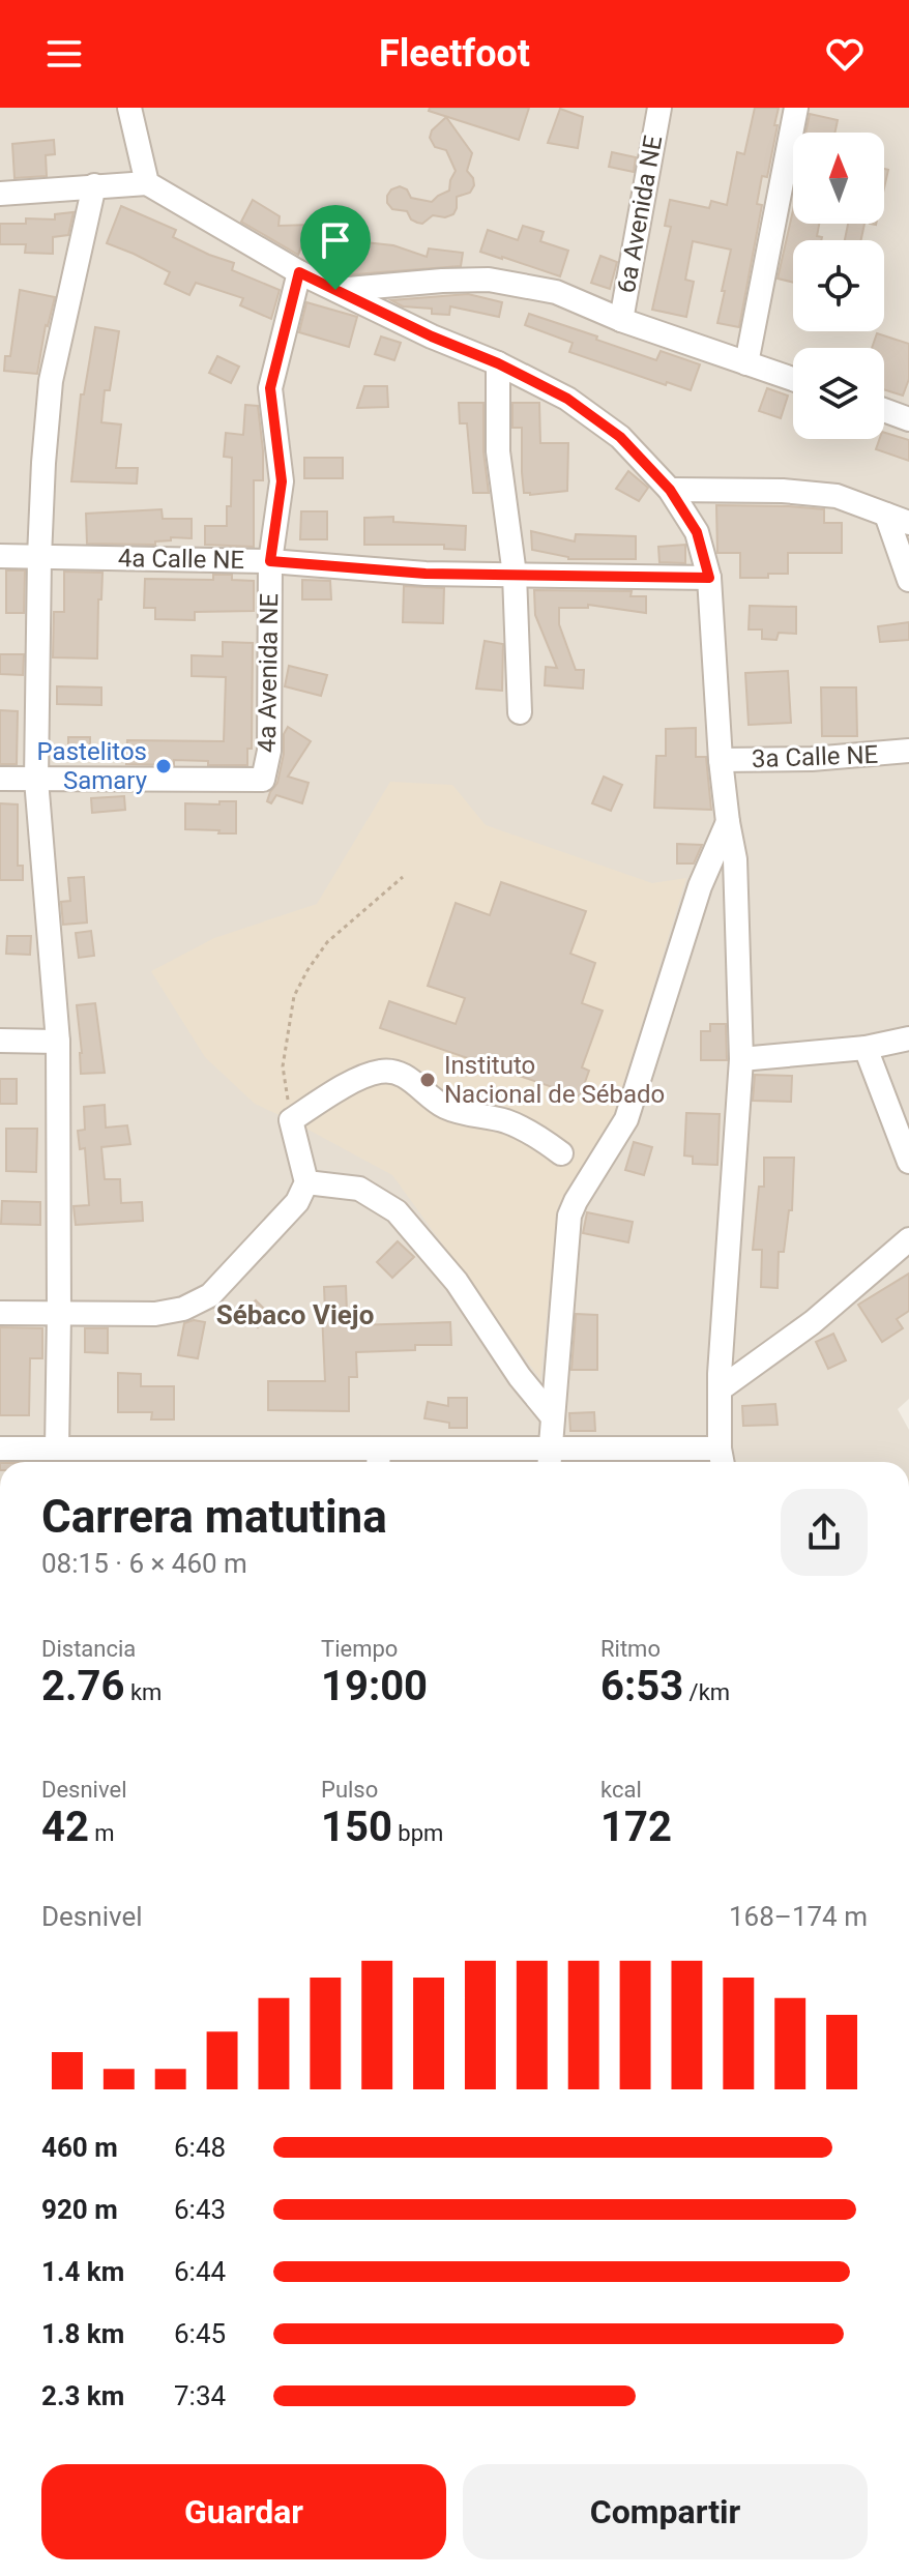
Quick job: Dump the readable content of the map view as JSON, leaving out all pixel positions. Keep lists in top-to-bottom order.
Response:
{
  "streets": {
    "street": [
      "6a Avenida NE",
      "4a Calle NE",
      "4a Avenida NE",
      "3a Calle NE"
    ]
  },
  "crossings": [
    ["4a Calle NE", "4a Avenida NE"]
  ],
  "districts": ["Sébaco Viejo"],
  "places": ["Pastelitos Samary", "Instituto Nacional de Sébado"],
  "north": "top",
  "page": {
    "header": "Fleetfoot",
    "heading": ["Carrera matutina", "08:15 · 6 × 460 m"],
    "stats": [
      ["Distancia", "2.76 km"],
      ["Tiempo", "19:00"],
      ["Ritmo", "6:53 /km"],
      ["Desnivel", "42 m"],
      ["Pulso", "150 bpm"],
      ["kcal", "172"]
    ],
    "chart": ["Desnivel", "168–174 m"],
    "list": [
      {
        "name": "460 m",
        "note": "6:48"
      },
      {
        "name": "920 m",
        "note": "6:43"
      },
      {
        "name": "1.4 km",
        "note": "6:44"
      },
      {
        "name": "1.8 km",
        "note": "6:45"
      },
      {
        "name": "2.3 km",
        "note": "7:34"
      }
    ],
    "buttons": ["Guardar", "Compartir"]
  }
}
